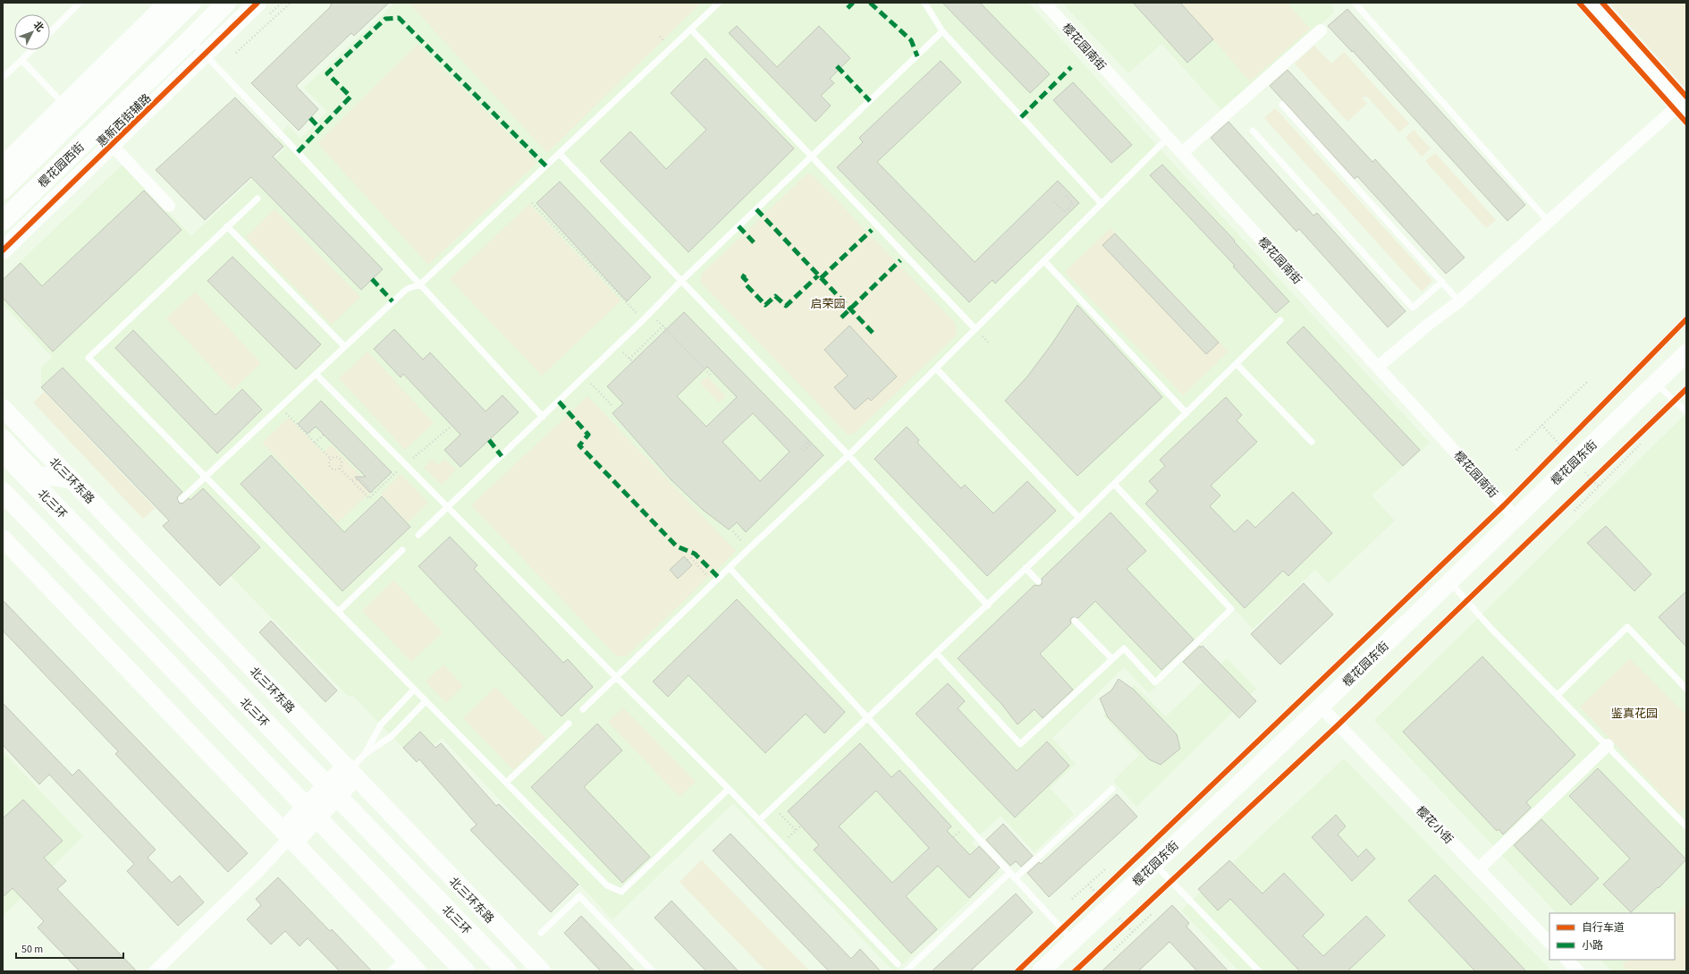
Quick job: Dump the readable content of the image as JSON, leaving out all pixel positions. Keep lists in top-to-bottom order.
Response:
{
  "streets": {
    "main road": ["樱花园西街", "北三环"],
    "street": [
      "樱花园南街",
      "惠新西街辅路",
      "樱花园东街",
      "北三环东路",
      "樱花小街"
    ]
  },
  "crossings": [
    ["樱花园南街", "樱花园东街"],
    ["樱花园东街", "樱花小街"]
  ],
  "parks": ["启荣园", "鉴真花园"],
  "legend": ["自行车道", "小路"],
  "scale_bar": "50 m",
  "north": "top right"
}
